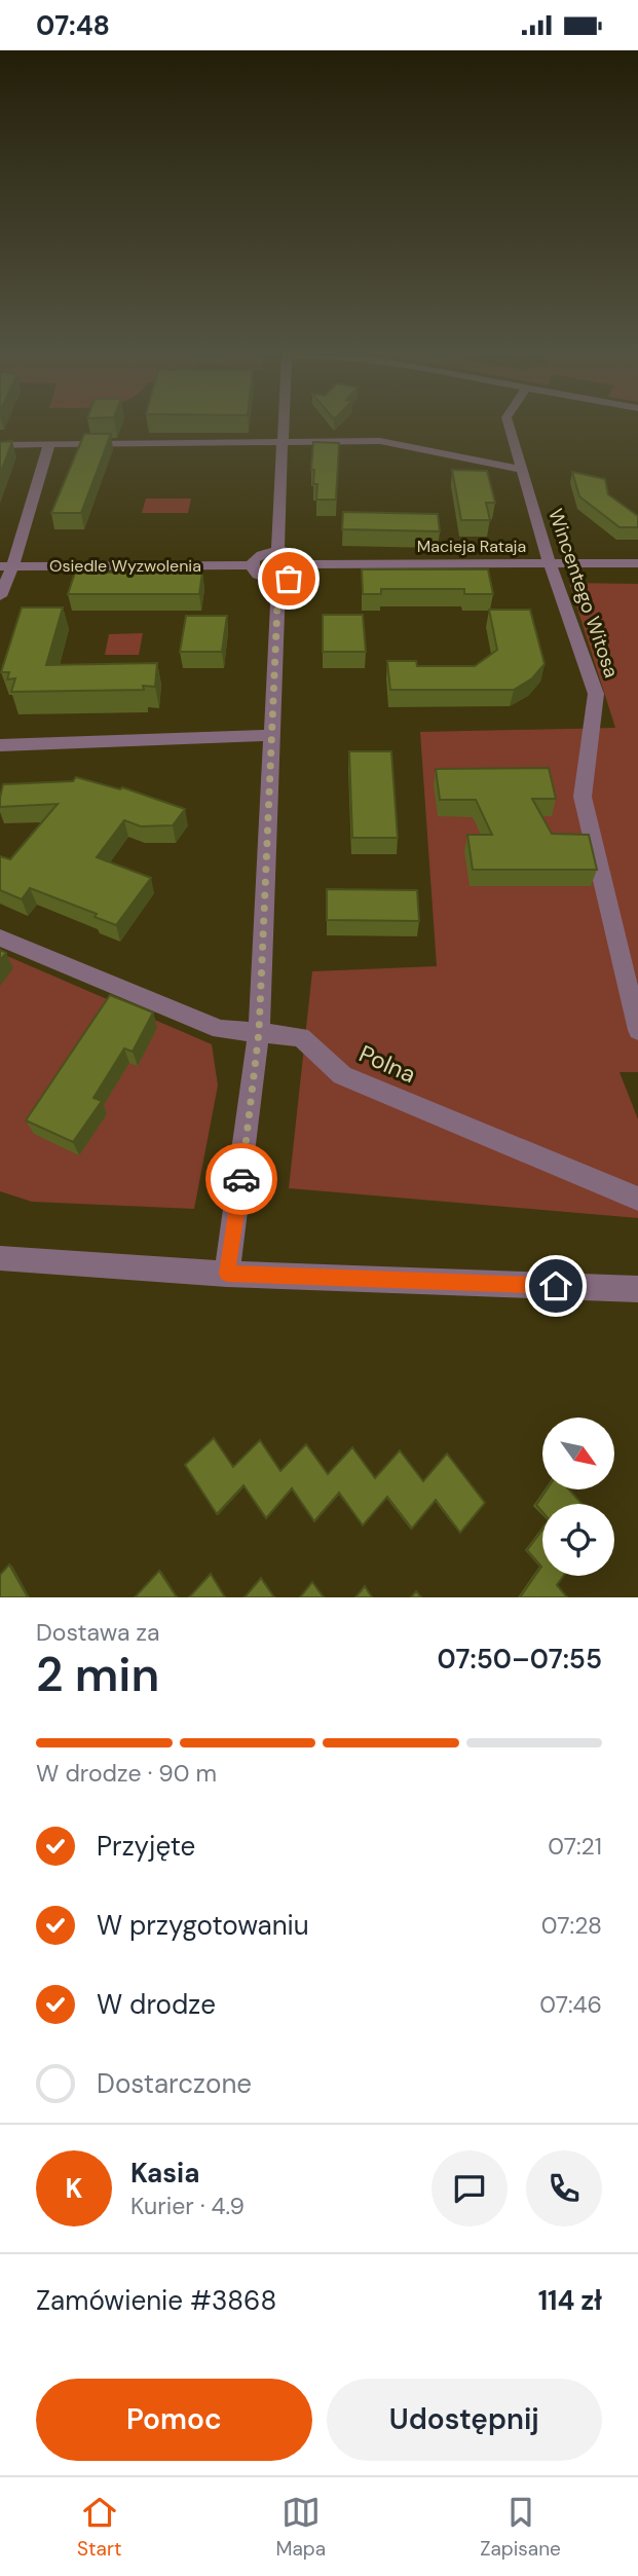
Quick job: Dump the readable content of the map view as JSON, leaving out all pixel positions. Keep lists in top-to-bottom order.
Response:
{
  "streets": {
    "street": [
      "Macieja Rataja",
      "Osiedle Wyzwolenia",
      "Wincentego Witosa",
      "Polna"
    ]
  },
  "crossings": [
    ["Macieja Rataja", "Wincentego Witosa"]
  ],
  "north": "bottom right",
  "page": {
    "status": "07:48",
    "heading": ["2 min", "Dostawa za", "07:50–07:55"],
    "panel": [
      "Kasia",
      "Kurier · 4.9",
      "Zamówienie #3868",
      "114 zł"
    ],
    "bar": "W drodze · 90 m",
    "list": [
      ["Przyjęte", "07:21"],
      ["W przygotowaniu", "07:28"],
      ["W drodze", "07:46"],
      "Dostarczone"
    ],
    "round": "K",
    "buttons": ["Pomoc", "Udostępnij"],
    "tabs": ["Start", "Mapa", "Zapisane"]
  }
}
